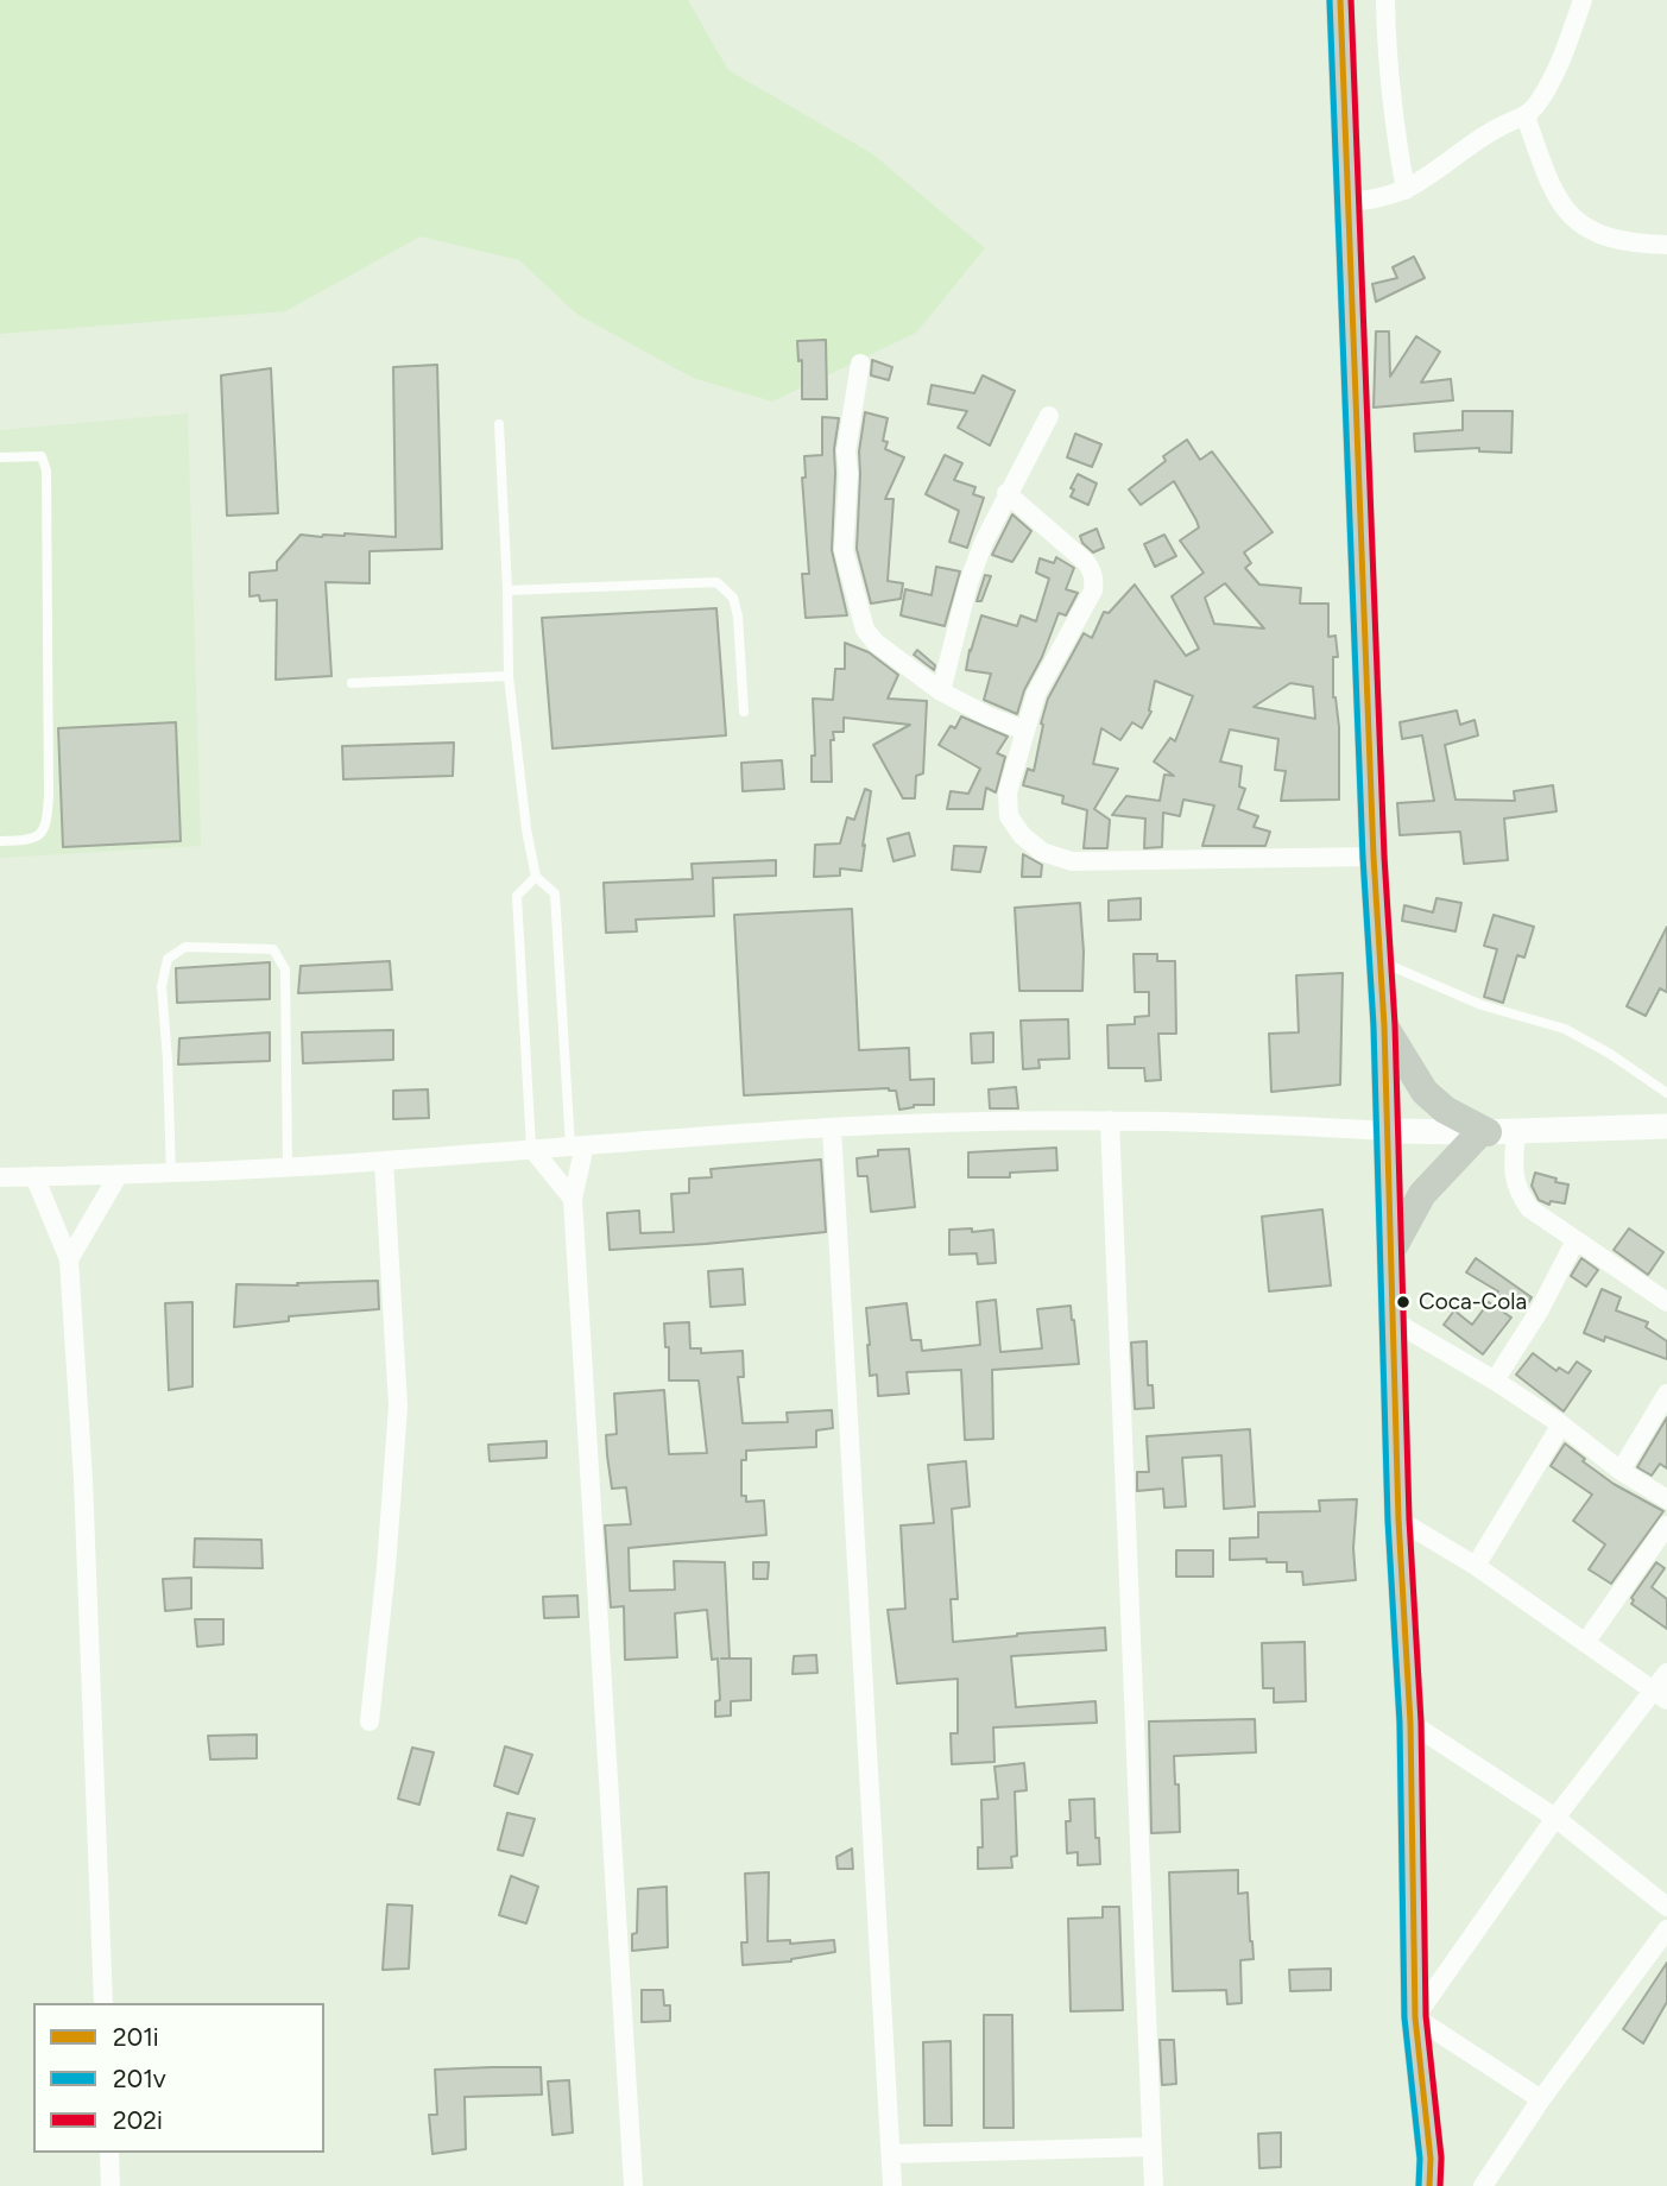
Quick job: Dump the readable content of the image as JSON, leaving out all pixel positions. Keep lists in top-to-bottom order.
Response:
{
  "places": ["Coca-Cola"],
  "lines": ["transit line 201i", "transit line 201v", "transit line 202i"],
  "legend": ["201i", "201v", "202i"]
}
